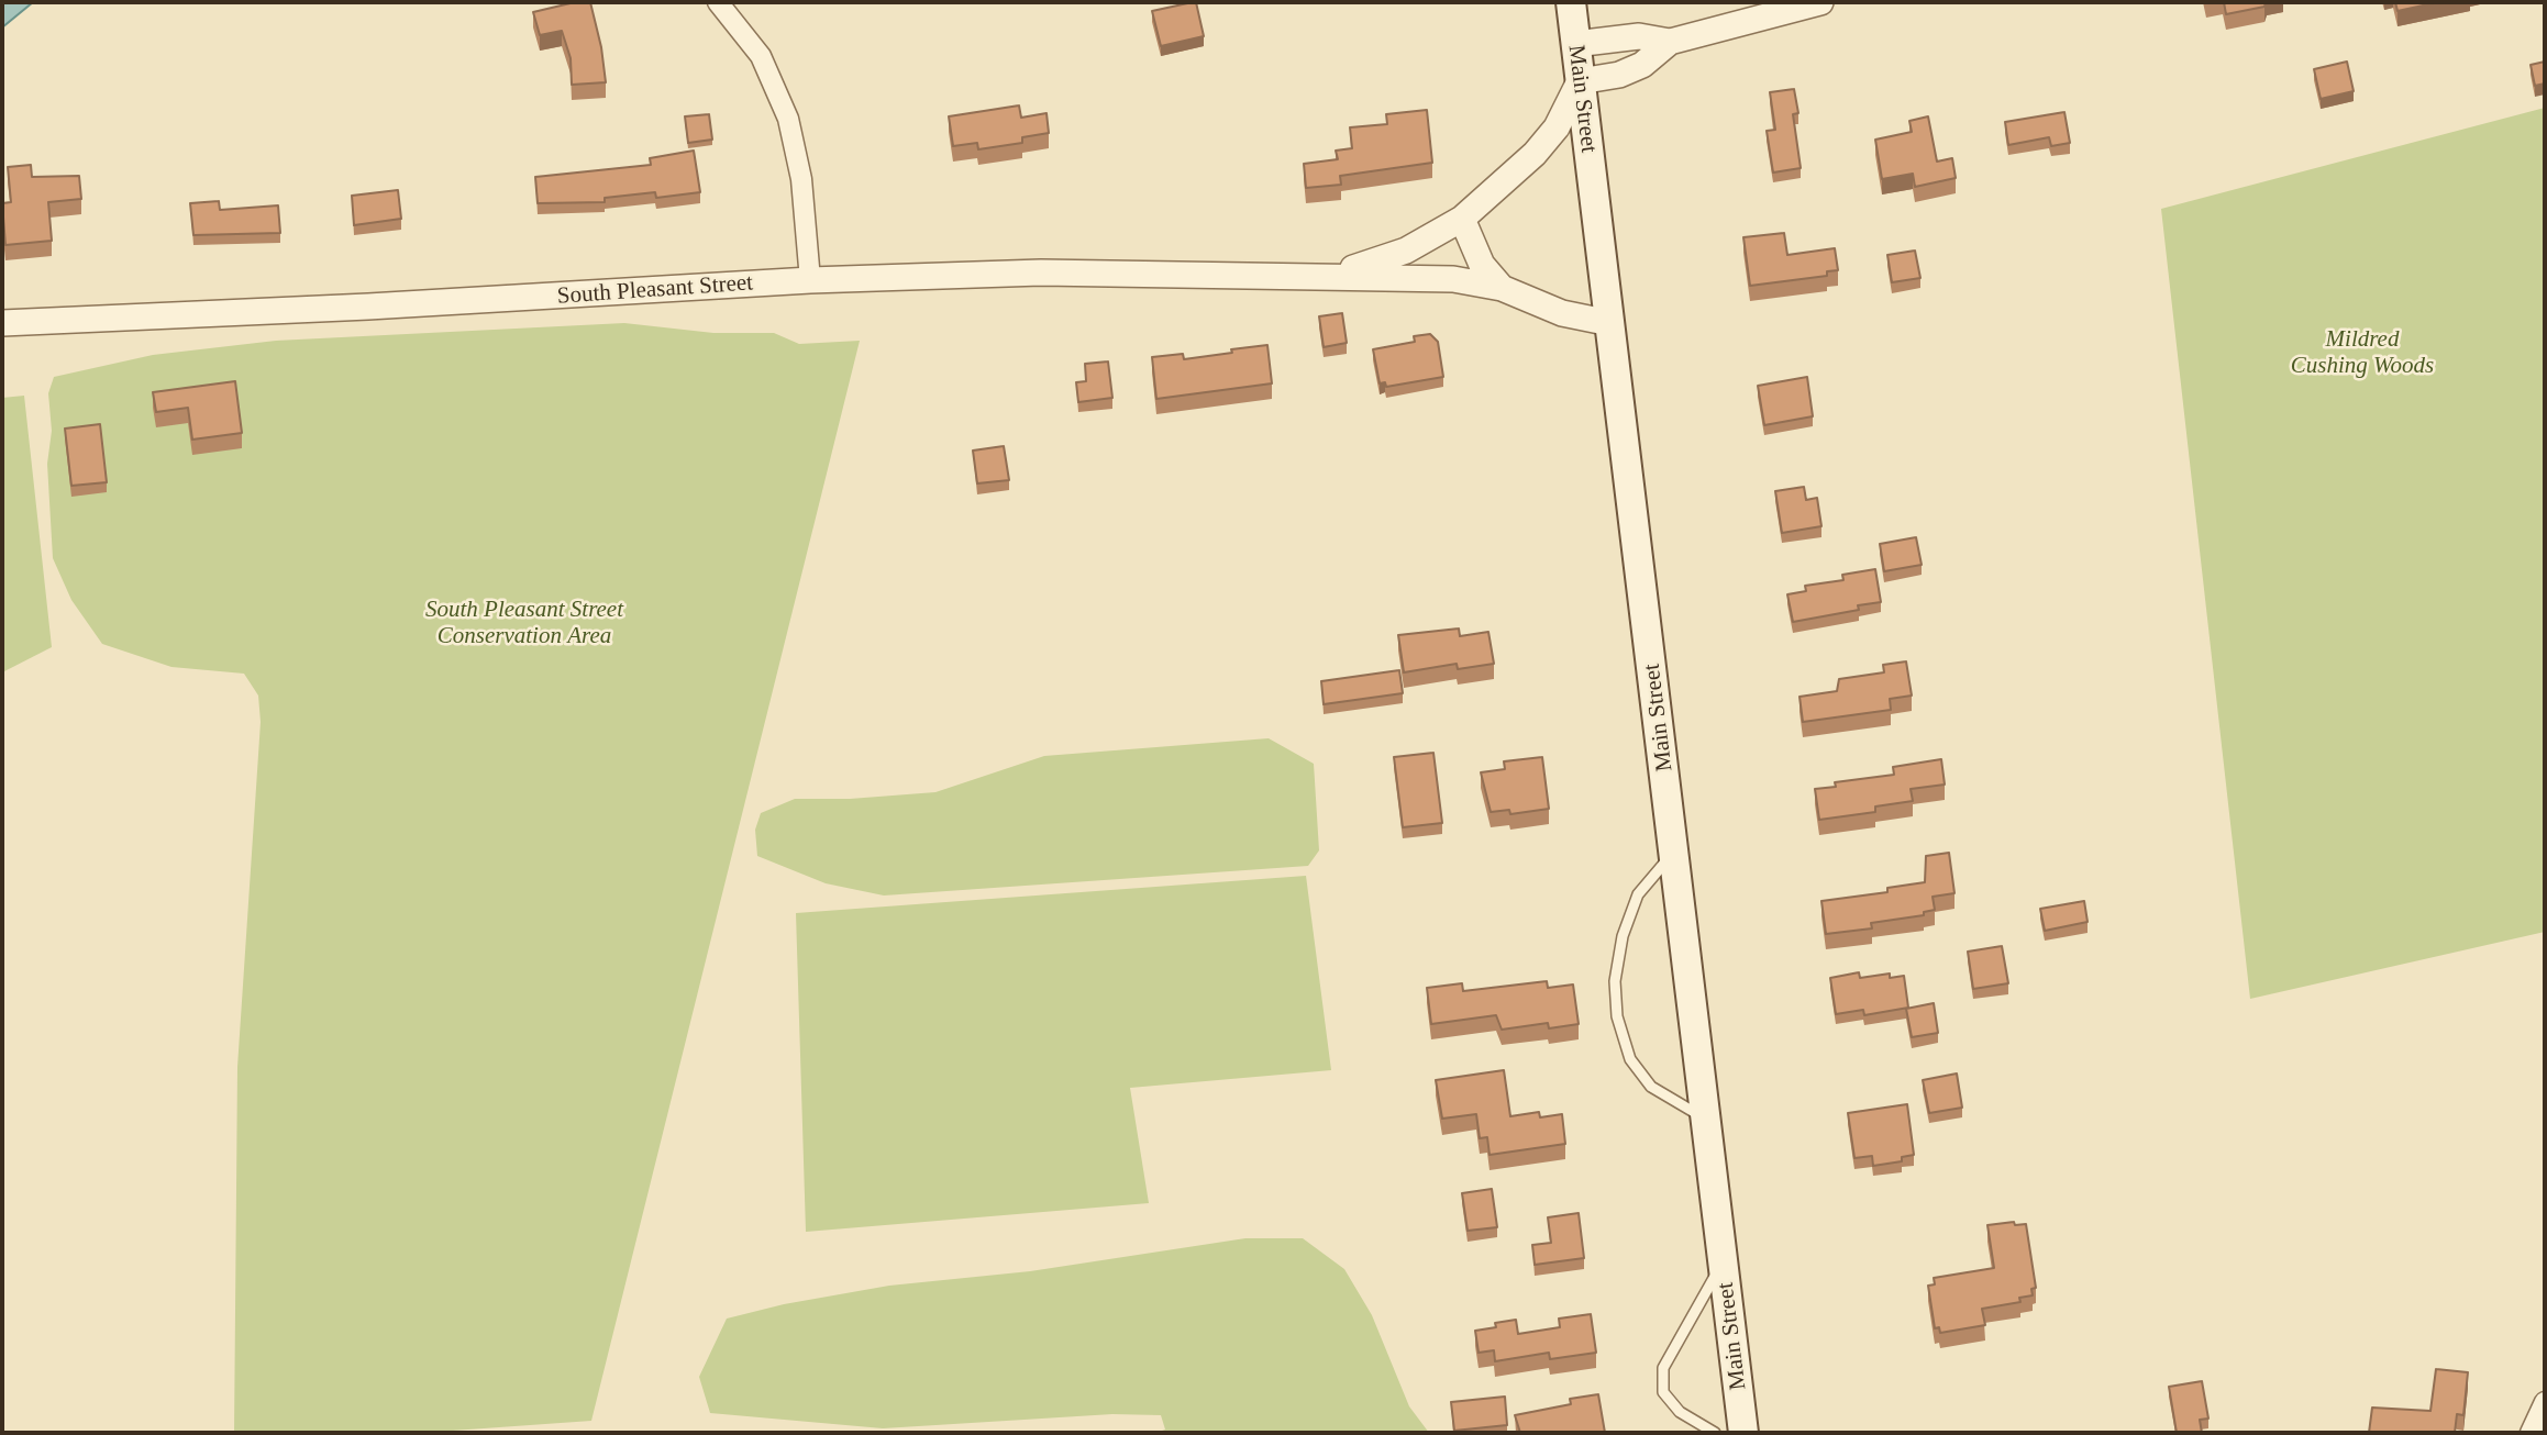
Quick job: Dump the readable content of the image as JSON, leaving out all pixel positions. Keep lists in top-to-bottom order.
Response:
{
  "streets": {
    "main road": ["Main Street"],
    "street": ["South Pleasant Street"]
  },
  "crossings": [
    ["Main Street", "South Pleasant Street"]
  ],
  "parks": ["Mildred Cushing Woods", "South Pleasant Street Conservation Area"]
}
